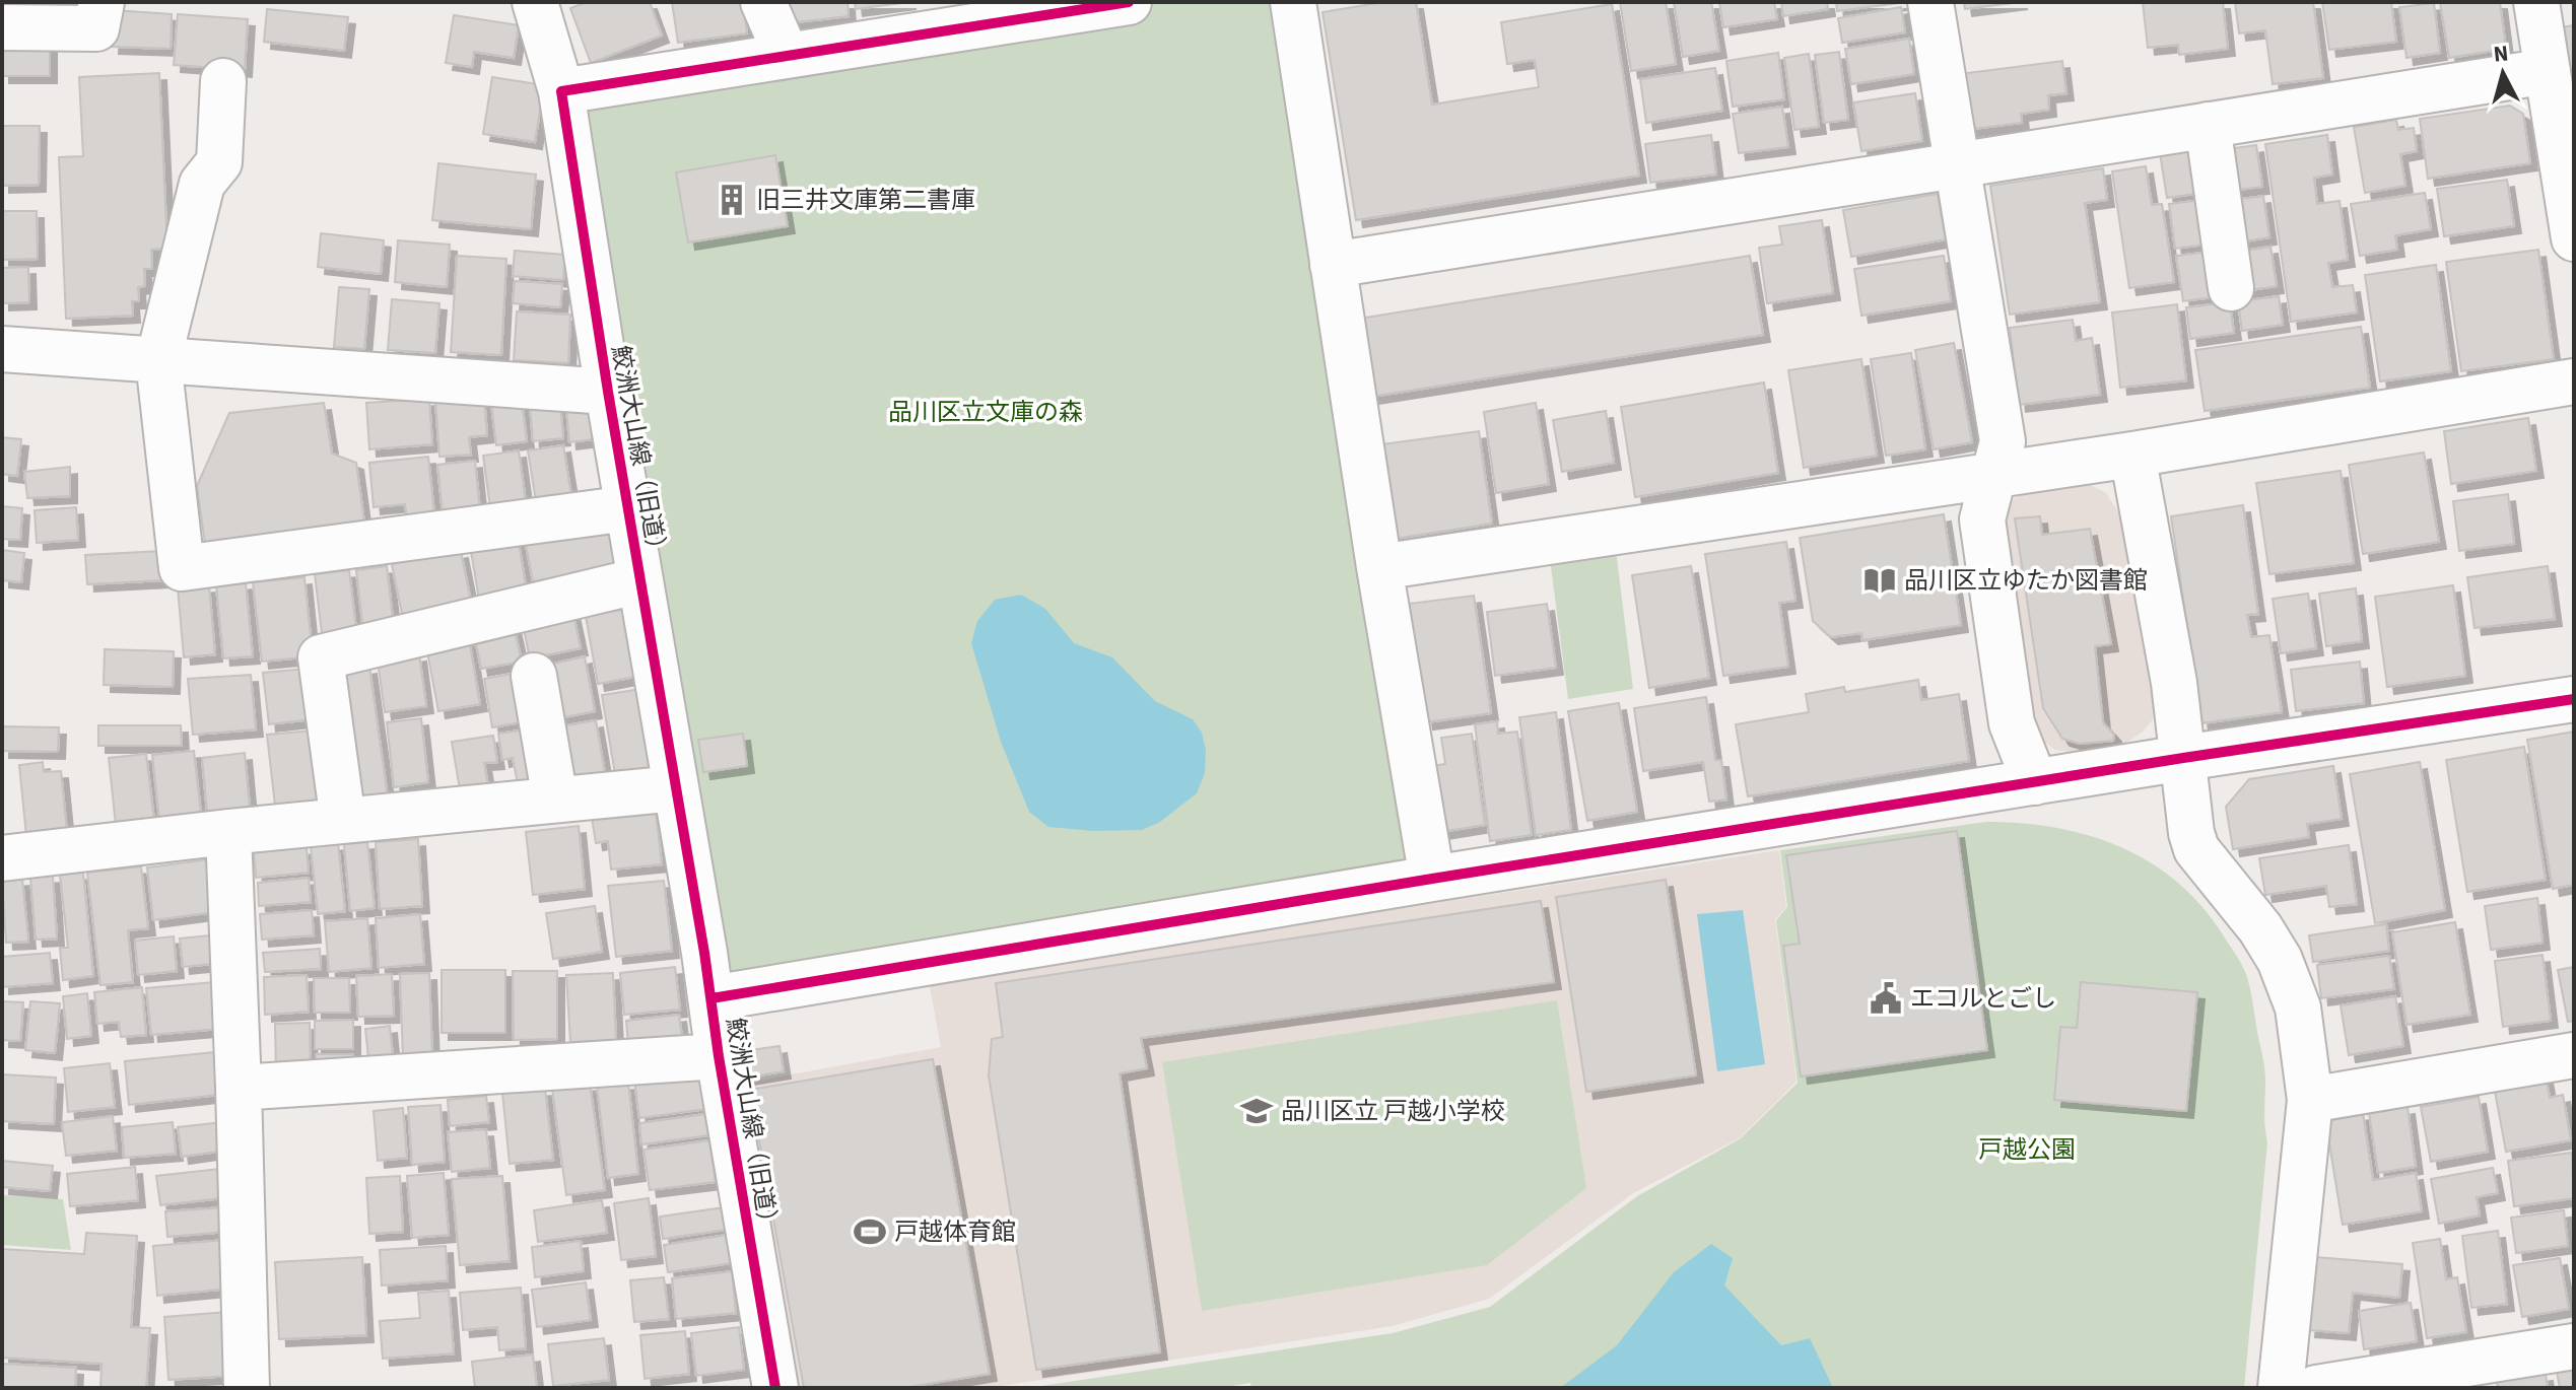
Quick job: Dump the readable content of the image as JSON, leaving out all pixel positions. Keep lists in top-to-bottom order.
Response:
{
  "streets": {
    "street": ["鮫洲大山線（旧道）"]
  },
  "parks": ["品川区立文庫の森", "戸越公園"],
  "places": {
    "building": ["旧三井文庫第二書庫"],
    "library": ["品川区立ゆたか図書館"],
    "public building": ["エコルとごし"],
    "school or university": ["品川区立 戸越小学校"],
    "sports": ["戸越体育館"]
  },
  "north": "top"
}
